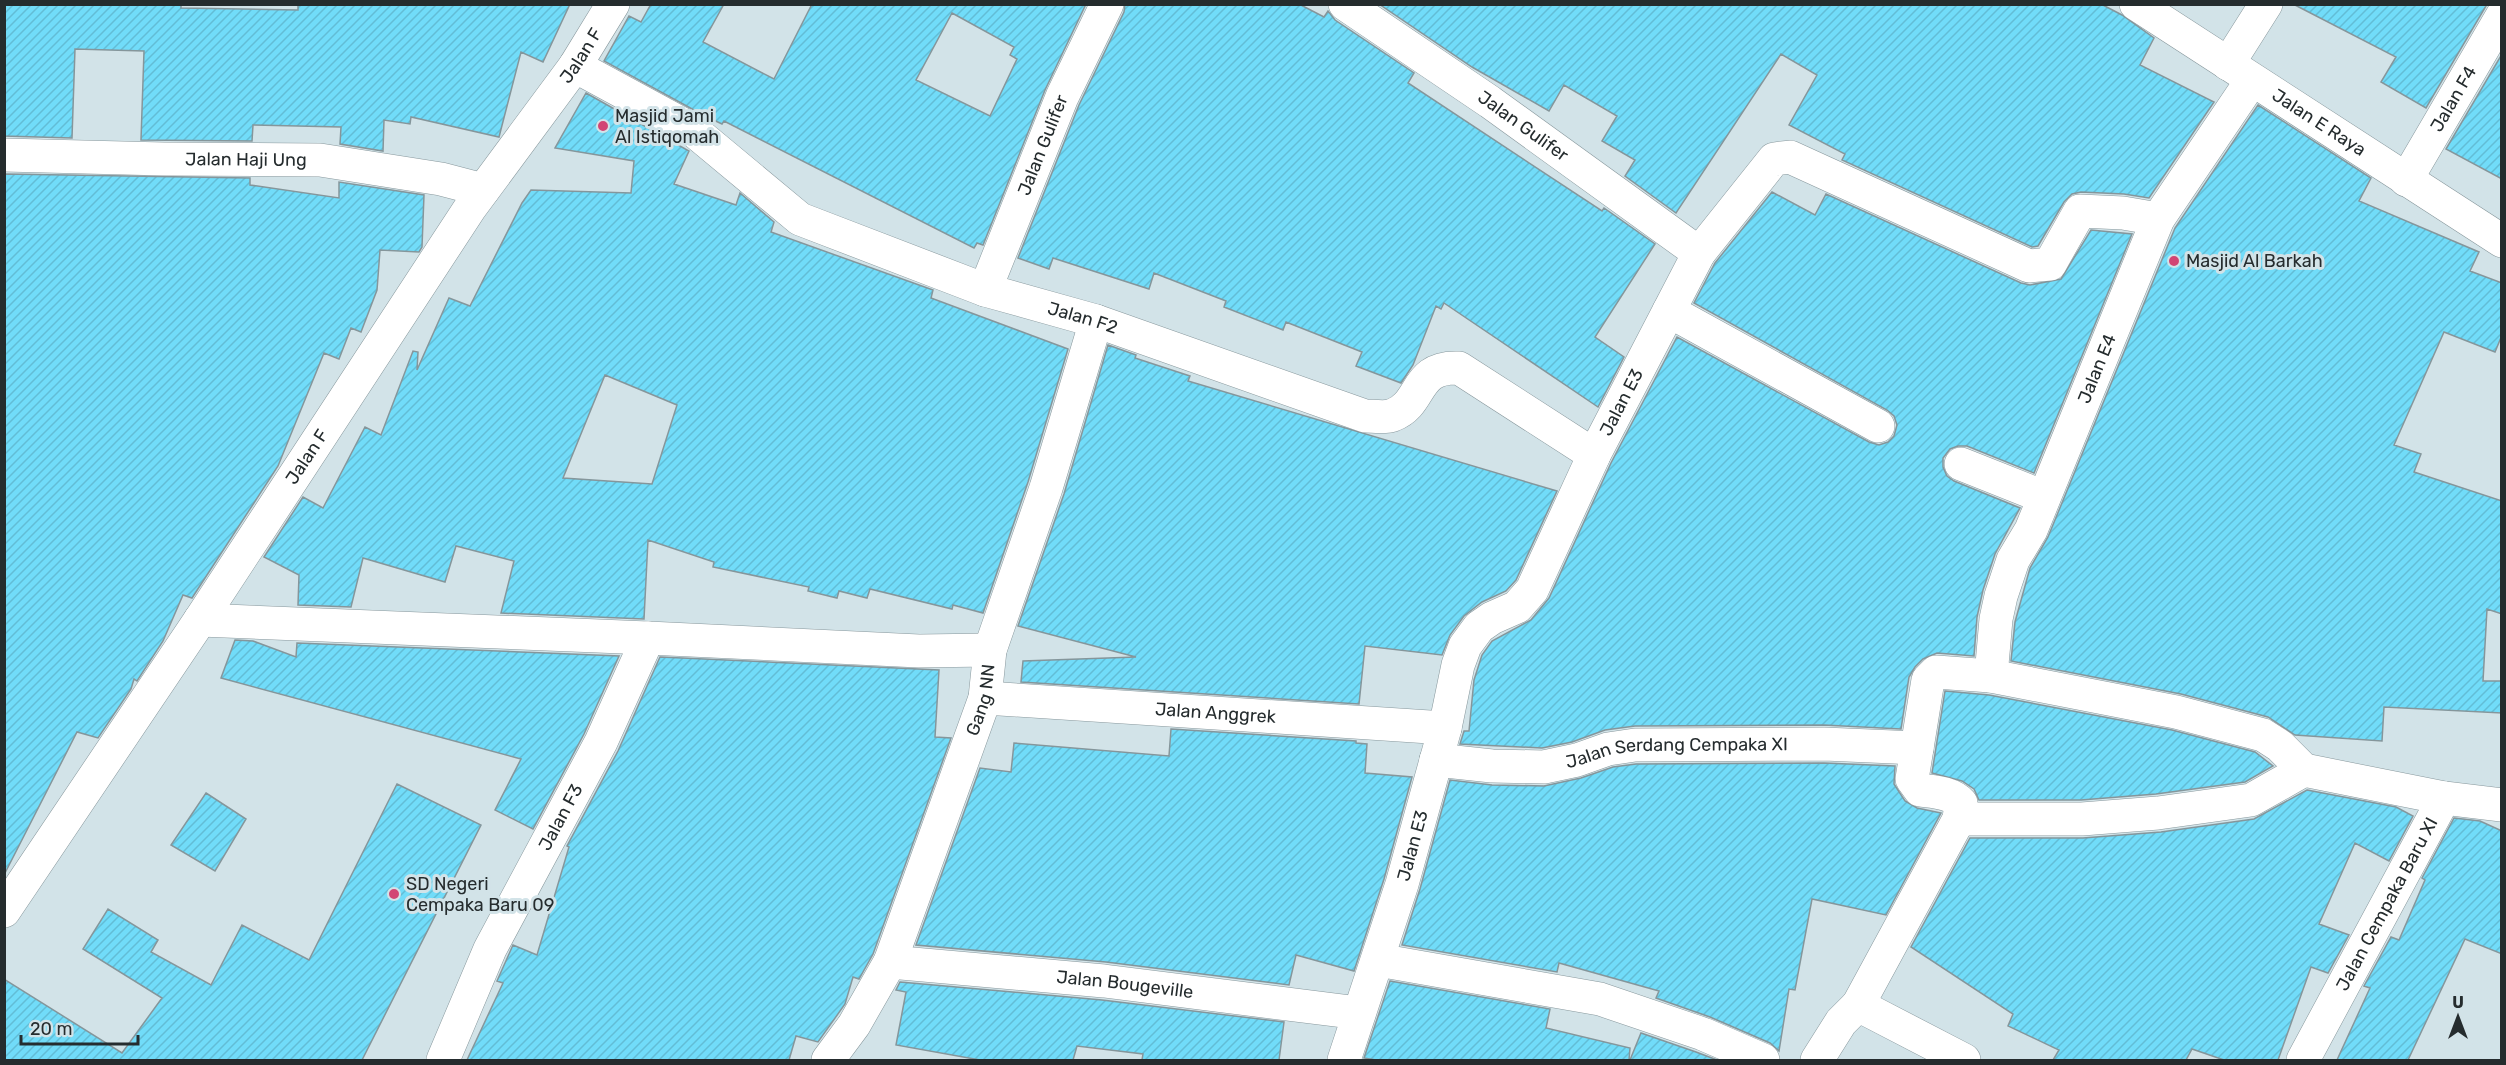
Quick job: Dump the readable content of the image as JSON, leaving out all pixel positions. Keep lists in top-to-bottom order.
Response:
{
  "streets": {
    "street": [
      "Jalan F",
      "Jalan F4",
      "Jalan E Raya",
      "Jalan Gulifer",
      "Jalan Haji Ung",
      "Jalan F2",
      "Jalan E4",
      "Jalan E3",
      "Gang NN",
      "Jalan Anggrek",
      "Jalan Serdang Cempaka XI",
      "Jalan F3",
      "Jalan Cempaka Baru XI",
      "Jalan Bougeville"
    ]
  },
  "crossings": [
    ["Jalan F", "Jalan Haji Ung"],
    ["Jalan F", "Jalan F2"],
    ["Jalan F4", "Jalan E Raya"],
    ["Jalan E Raya", "Jalan E4"],
    ["Jalan Gulifer", "Jalan F2"],
    ["Jalan Gulifer", "Jalan E3"],
    ["Jalan F2", "Jalan E3"],
    ["Jalan F2", "Gang NN"],
    ["Jalan E4", "Jalan E3"],
    ["Jalan E3", "Jalan Anggrek"],
    ["Jalan E3", "Jalan Serdang Cempaka XI"],
    ["Jalan E3", "Jalan Bougeville"],
    ["Gang NN", "Jalan Anggrek"],
    ["Gang NN", "Jalan Bougeville"]
  ],
  "places": ["Masjid Jami Al Istiqomah", "Masjid Al Barkah", "SD Negeri Cempaka Baru 09"],
  "scale_bar": "20 m",
  "north": "top"
}
